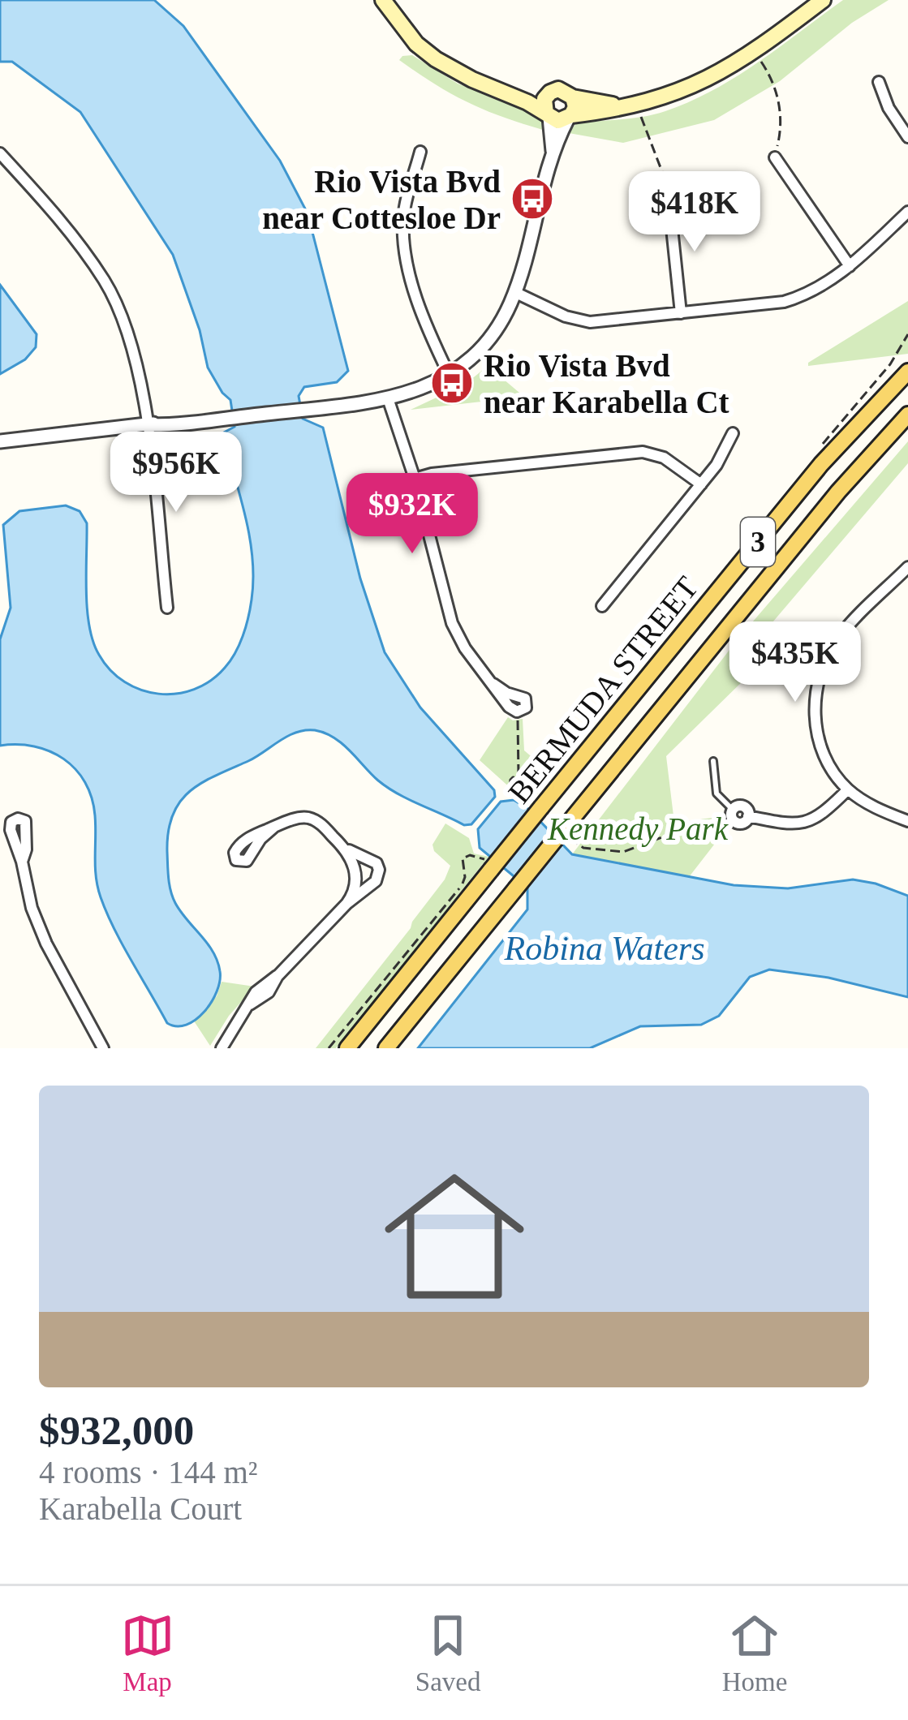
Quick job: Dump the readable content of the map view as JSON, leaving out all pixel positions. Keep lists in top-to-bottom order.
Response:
{
  "streets": {
    "main road": ["3", "BERMUDA STREET"]
  },
  "water": ["Robina Waters"],
  "parks": ["Kennedy Park"],
  "places": {
    "bus stop": ["Rio Vista Bvd near Cottesloe Dr", "Rio Vista Bvd near Karabella Ct"]
  },
  "page": {
    "price": [
      "$418K",
      "$956K",
      "$932K",
      "$435K"
    ],
    "list": [
      {
        "name": "$932,000",
        "note": "4 rooms · 144 m² · Karabella Court"
      }
    ],
    "tabs": ["Map", "Saved", "Home"]
  }
}
